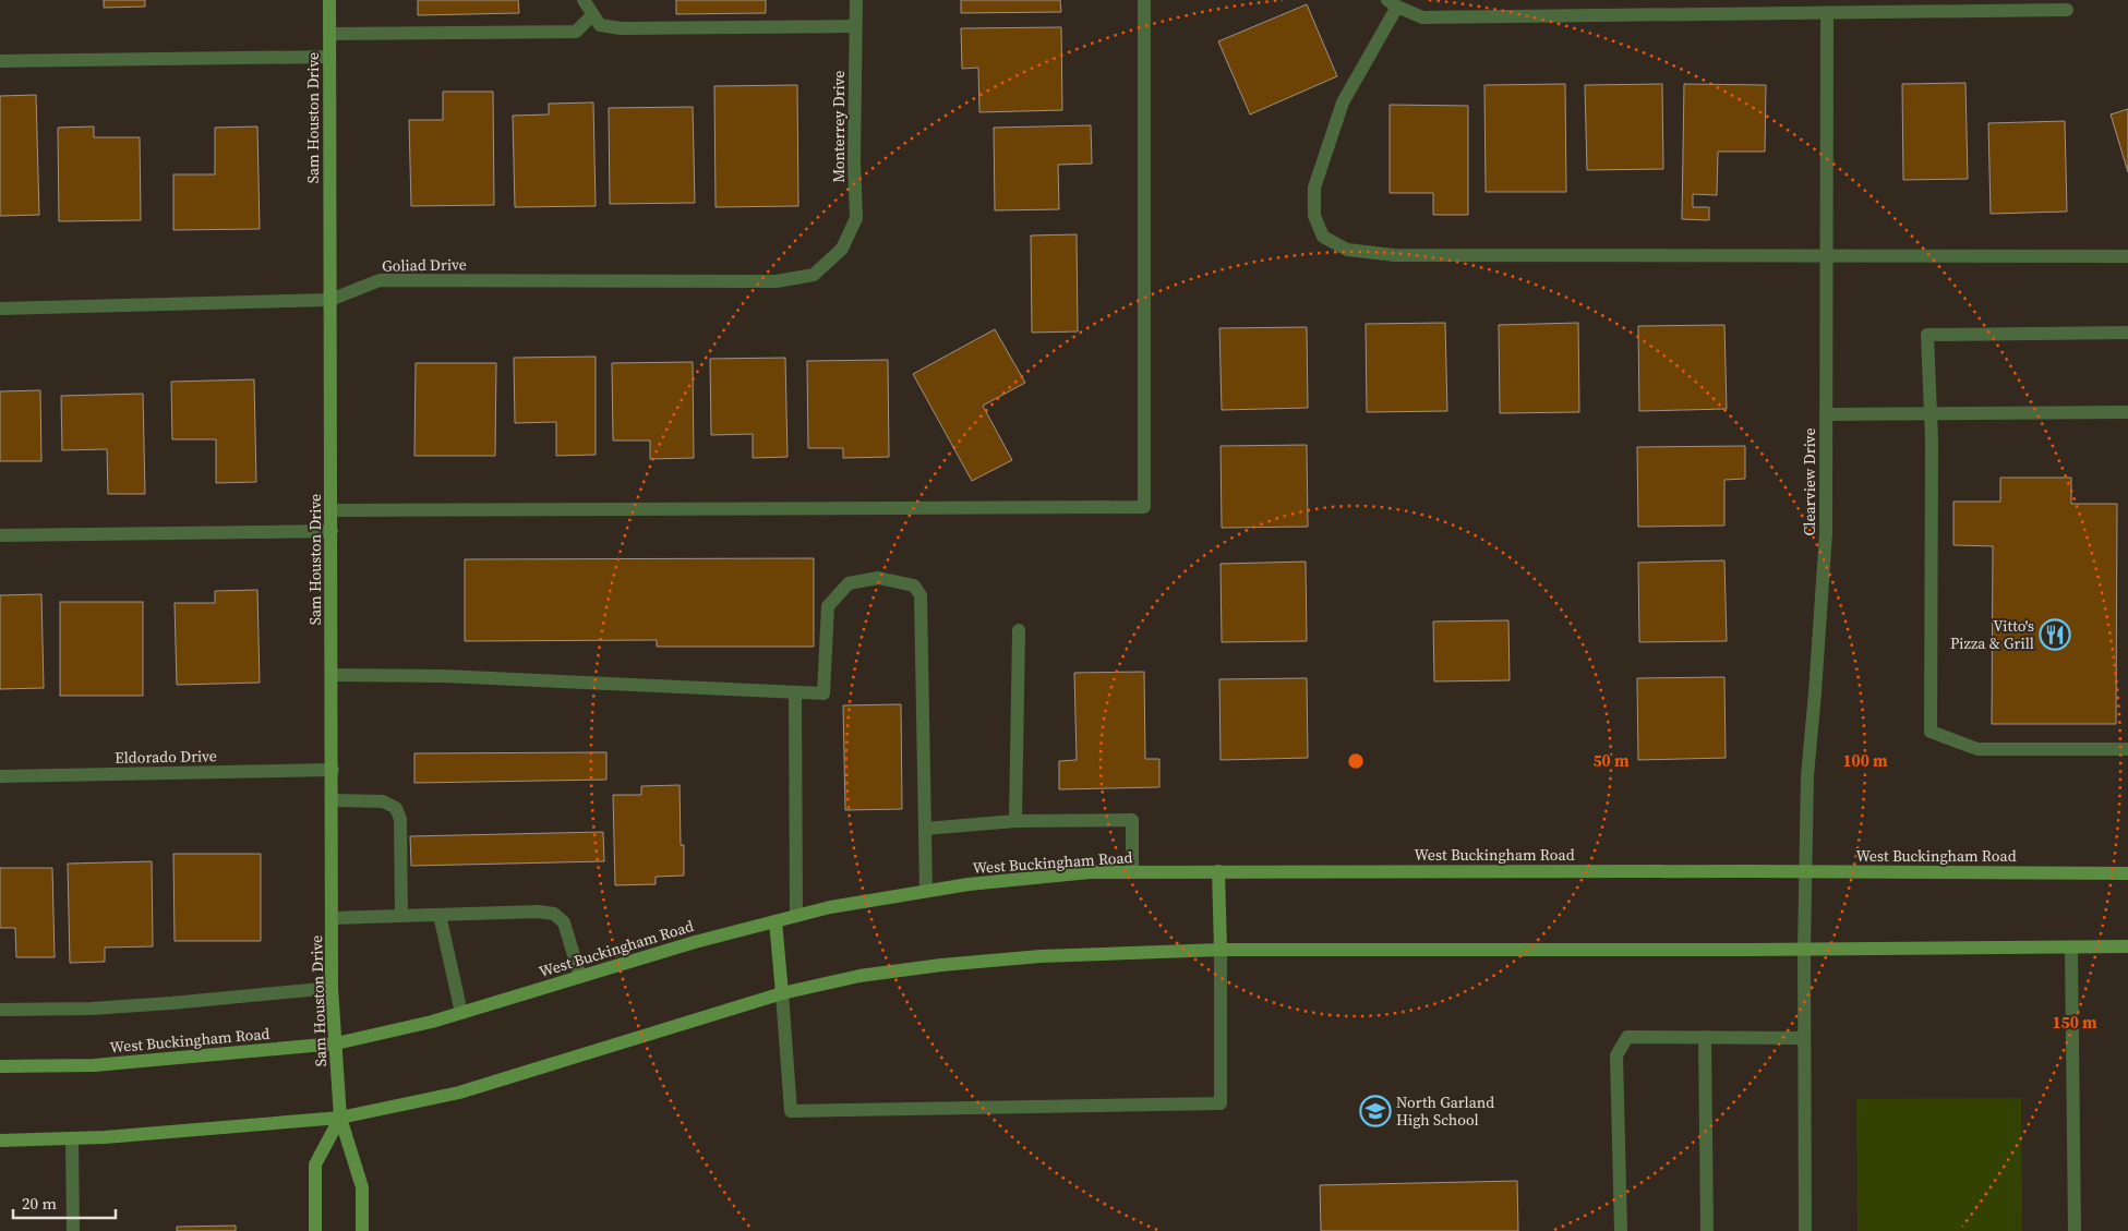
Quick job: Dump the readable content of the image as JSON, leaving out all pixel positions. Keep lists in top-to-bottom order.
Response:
{
  "streets": {
    "main road": ["Sam Houston Drive", "West Buckingham Road"],
    "street": [
      "Monterrey Drive",
      "Goliad Drive",
      "Clearview Drive",
      "Eldorado Drive"
    ]
  },
  "crossings": [
    ["Sam Houston Drive", "Goliad Drive"],
    ["Sam Houston Drive", "Eldorado Drive"],
    ["Sam Houston Drive", "West Buckingham Road"],
    ["Monterrey Drive", "Goliad Drive"],
    ["Clearview Drive", "West Buckingham Road"]
  ],
  "places": {
    "restaurant": ["Vitto's Pizza & Grill"],
    "school or university": ["North Garland High School"]
  },
  "scale_bar": "20 m",
  "rings": ["50 m", "100 m", "150 m"]
}
